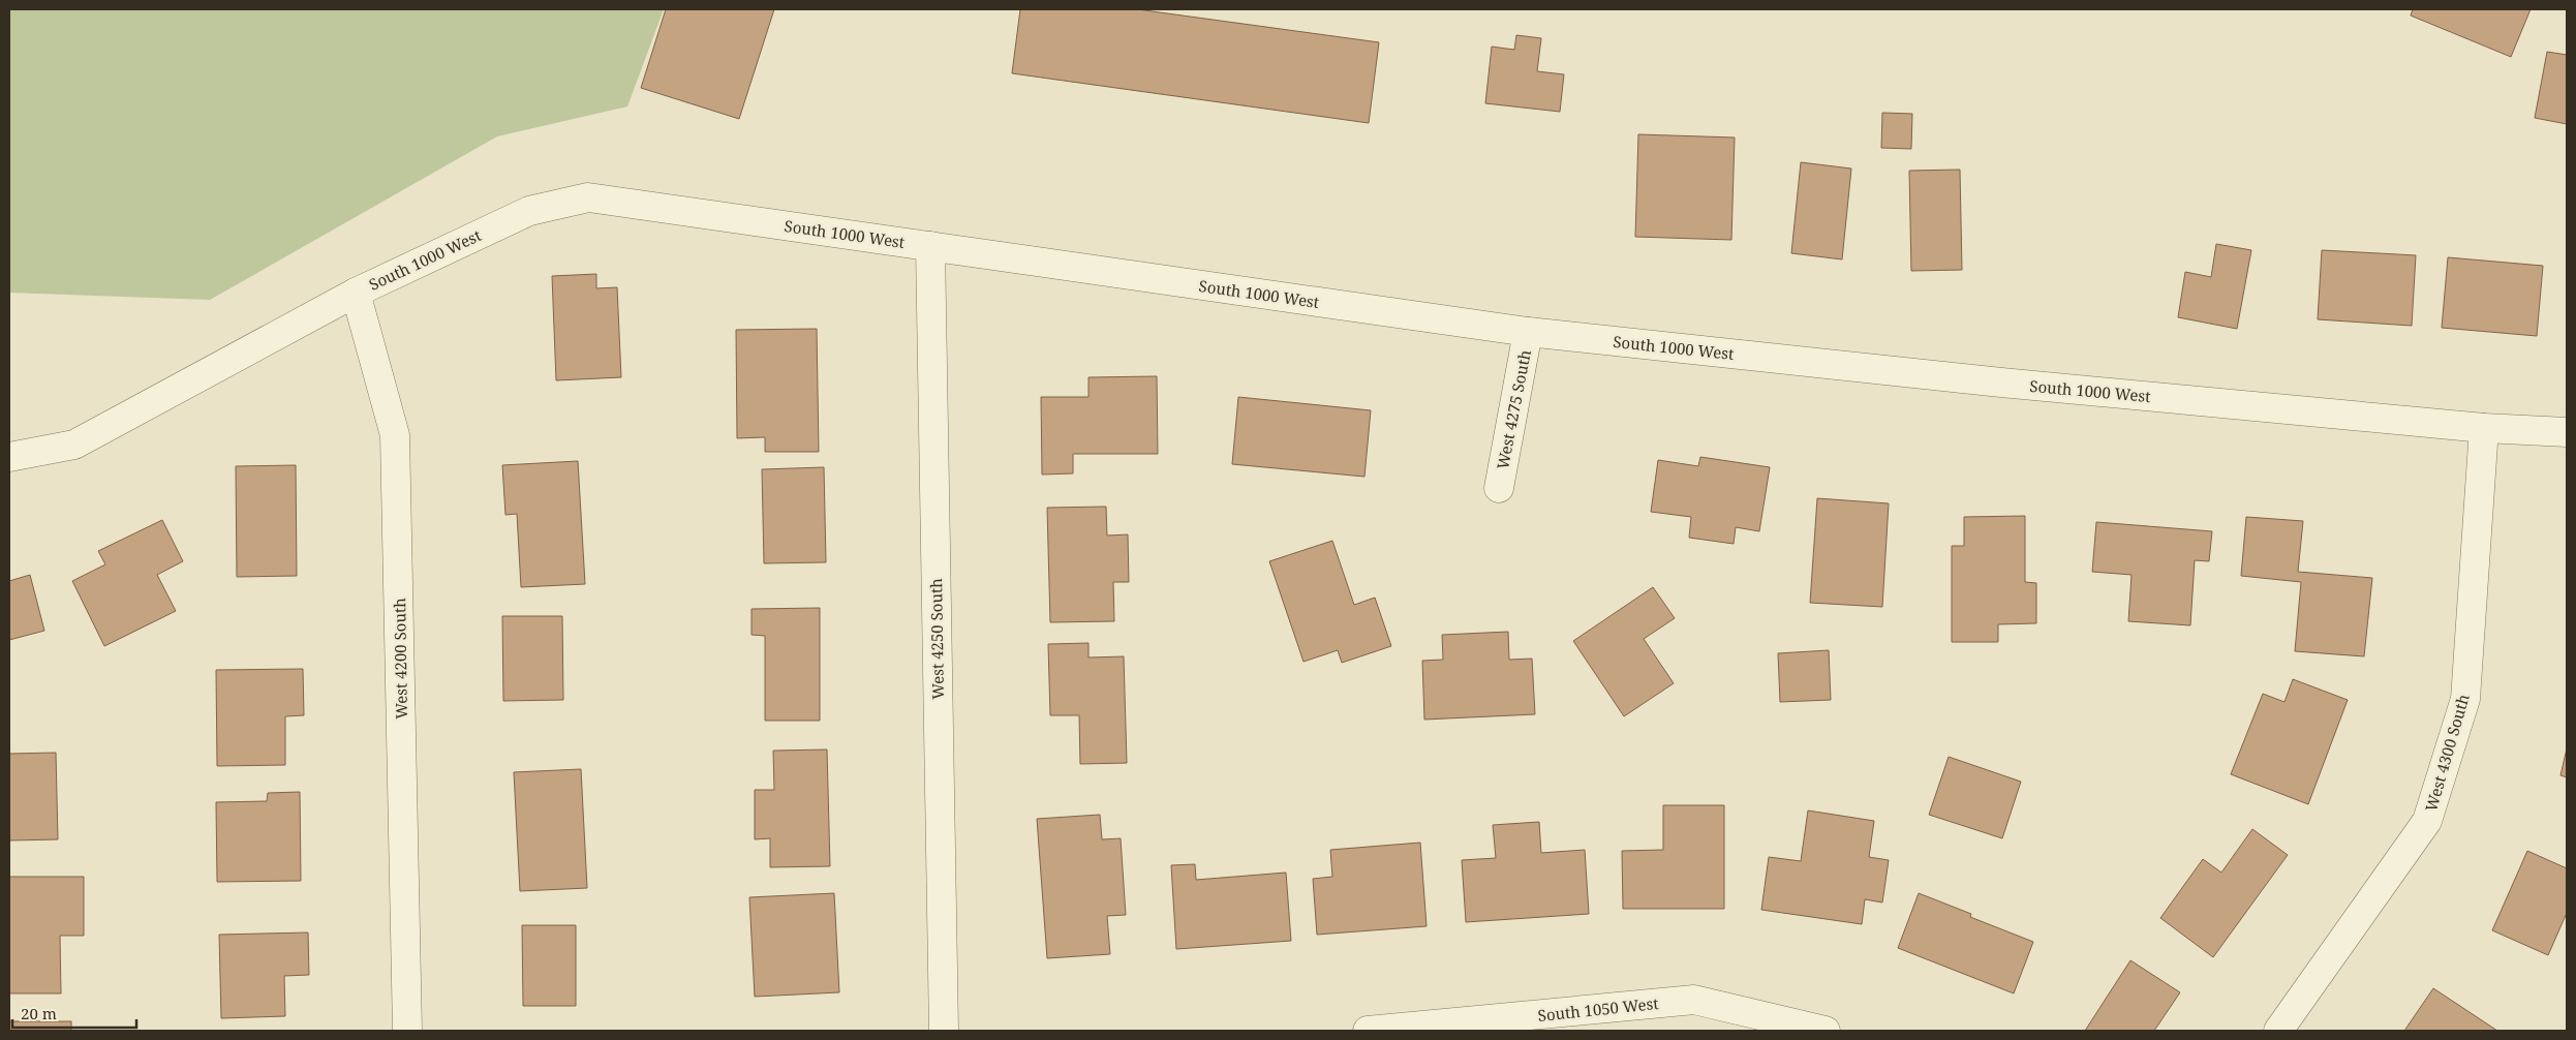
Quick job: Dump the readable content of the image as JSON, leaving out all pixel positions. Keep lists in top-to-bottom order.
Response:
{
  "streets": {
    "street": [
      "South 1000 West",
      "West 4275 South",
      "West 4250 South",
      "West 4200 South",
      "West 4300 South",
      "South 1050 West"
    ]
  },
  "crossings": [
    ["South 1000 West", "West 4275 South"],
    ["South 1000 West", "West 4250 South"],
    ["South 1000 West", "West 4200 South"],
    ["South 1000 West", "West 4300 South"]
  ],
  "scale_bar": "20 m"
}
